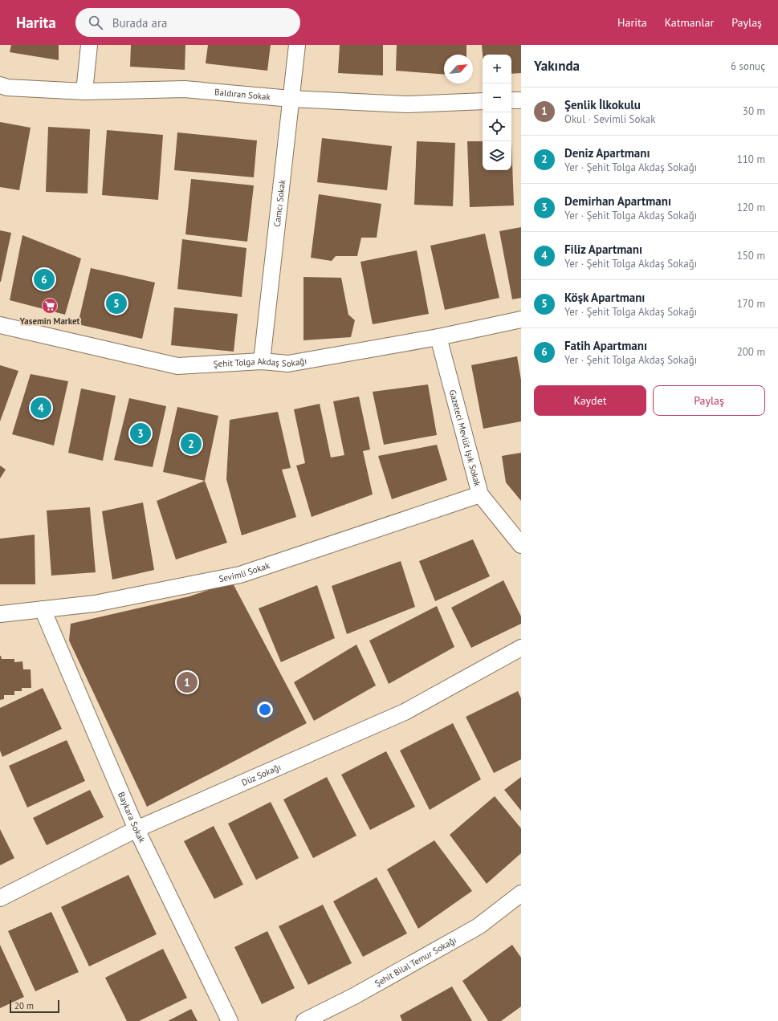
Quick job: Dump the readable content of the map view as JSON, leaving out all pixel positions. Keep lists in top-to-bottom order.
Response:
{
  "streets": {
    "street": [
      "Baldıran Sokak",
      "Camcı Sokak",
      "Şehit Tolga Akdaş Sokağı",
      "Gazeteci Mevlüt Işık Sokak",
      "Sevimli Sokak",
      "Düz Sokağı",
      "Baykara Sokak",
      "Şehit Bilal Temur Sokağı"
    ]
  },
  "crossings": [
    ["Baldıran Sokak", "Camcı Sokak"],
    ["Camcı Sokak", "Şehit Tolga Akdaş Sokağı"],
    ["Şehit Tolga Akdaş Sokağı", "Gazeteci Mevlüt Işık Sokak"],
    ["Gazeteci Mevlüt Işık Sokak", "Sevimli Sokak"],
    ["Sevimli Sokak", "Baykara Sokak"],
    ["Düz Sokağı", "Baykara Sokak"]
  ],
  "places": {
    "supermarket": ["Yasemin Market"]
  },
  "scale_bar": "20 m",
  "north": "top right",
  "page": {
    "header": "Harita",
    "search": "Burada ara",
    "nav": ["Harita", "Katmanlar", "Paylaş"],
    "heading": ["Yakında", "6 sonuç"],
    "map_buttons": ["+", "−"],
    "list": [
      {
        "mark": "1",
        "name": "Şenlik İlkokulu",
        "note": "Okul · Sevimli Sokak",
        "value": "30 m"
      },
      {
        "mark": "2",
        "name": "Deniz Apartmanı",
        "note": "Yer · Şehit Tolga Akdaş Sokağı",
        "value": "110 m"
      },
      {
        "mark": "3",
        "name": "Demirhan Apartmanı",
        "note": "Yer · Şehit Tolga Akdaş Sokağı",
        "value": "120 m"
      },
      {
        "mark": "4",
        "name": "Filiz Apartmanı",
        "note": "Yer · Şehit Tolga Akdaş Sokağı",
        "value": "150 m"
      },
      {
        "mark": "5",
        "name": "Köşk Apartmanı",
        "note": "Yer · Şehit Tolga Akdaş Sokağı",
        "value": "170 m"
      },
      {
        "mark": "6",
        "name": "Fatih Apartmanı",
        "note": "Yer · Şehit Tolga Akdaş Sokağı",
        "value": "200 m"
      }
    ],
    "pins": [
      "6",
      "5",
      "4",
      "3",
      "2",
      "1"
    ],
    "buttons": ["Kaydet", "Paylaş"],
    "scale": "20 m"
  }
}
